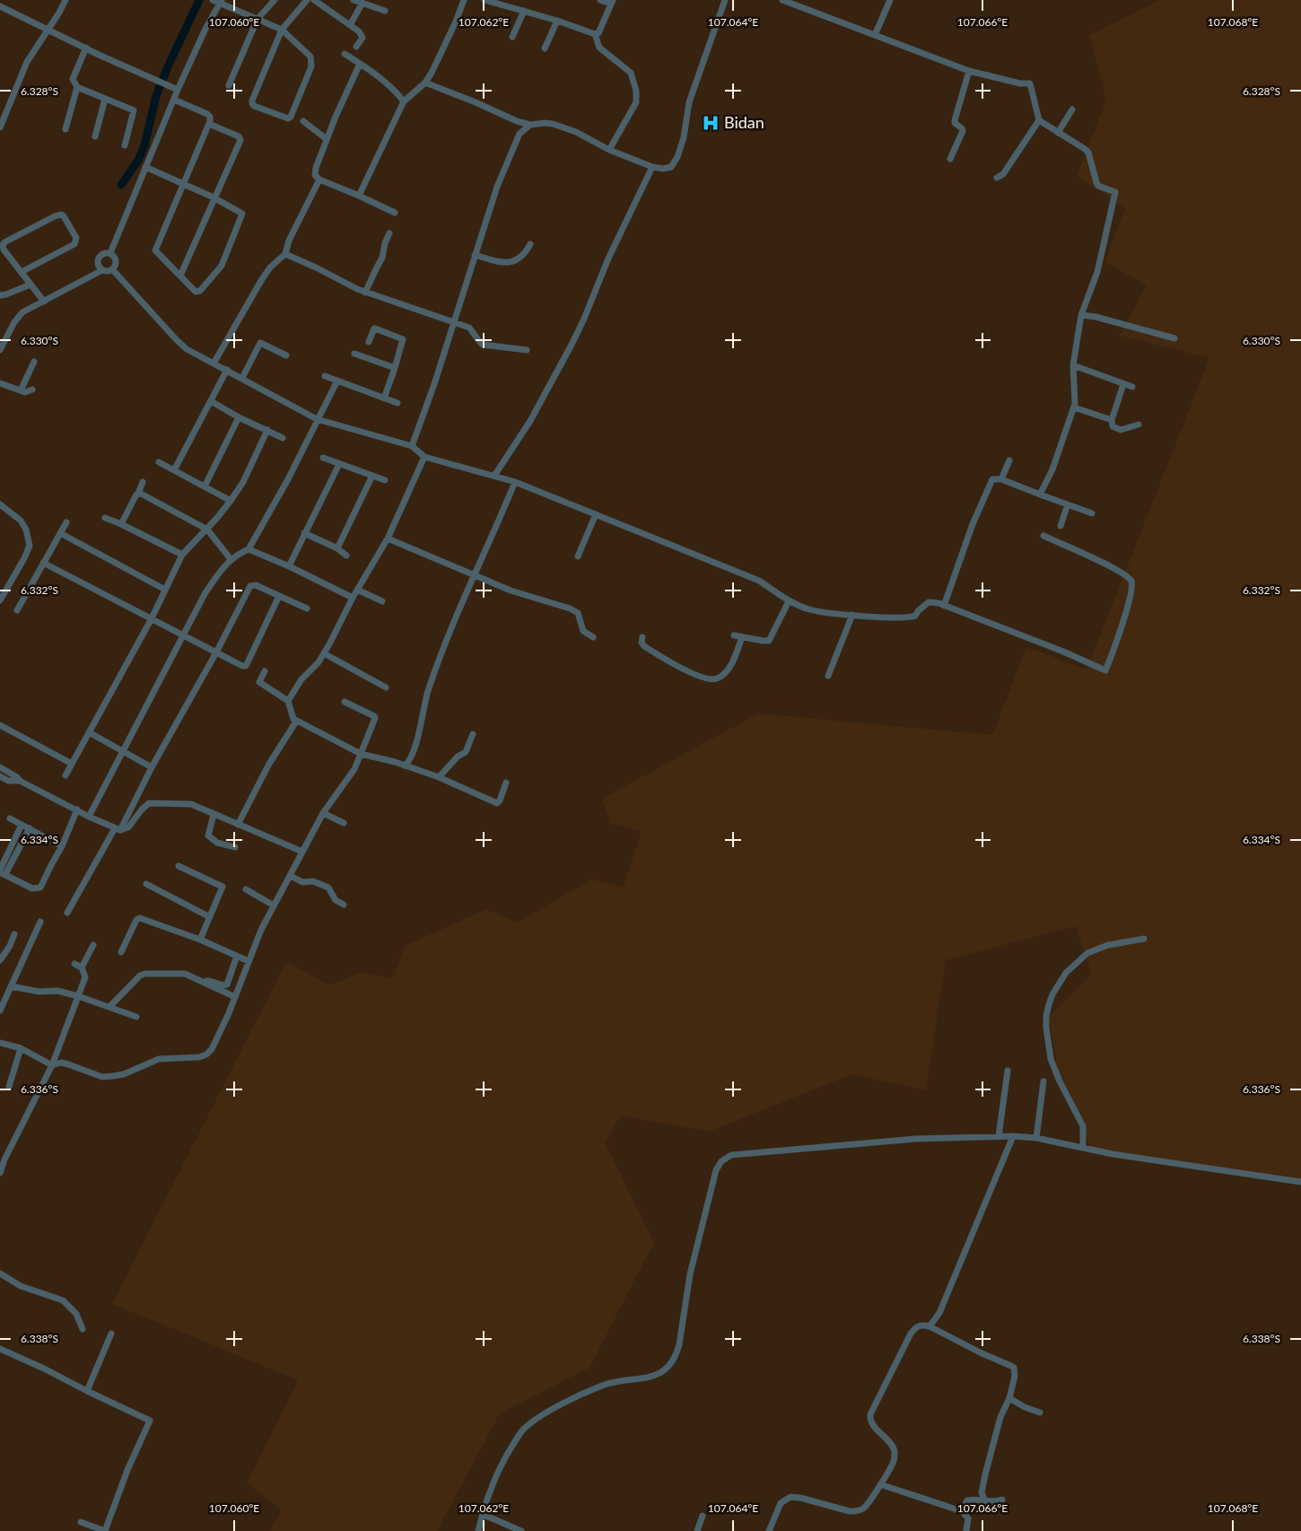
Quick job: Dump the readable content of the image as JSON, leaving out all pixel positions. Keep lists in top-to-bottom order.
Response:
{
  "places": {
    "hospital": ["Bidan"]
  },
  "coordinates": [
    "107.060°E",
    "107.062°E",
    "107.064°E",
    "107.066°E",
    "107.068°E",
    "6.328°S",
    "6.330°S",
    "6.332°S",
    "6.334°S",
    "6.336°S",
    "6.338°S"
  ]
}
